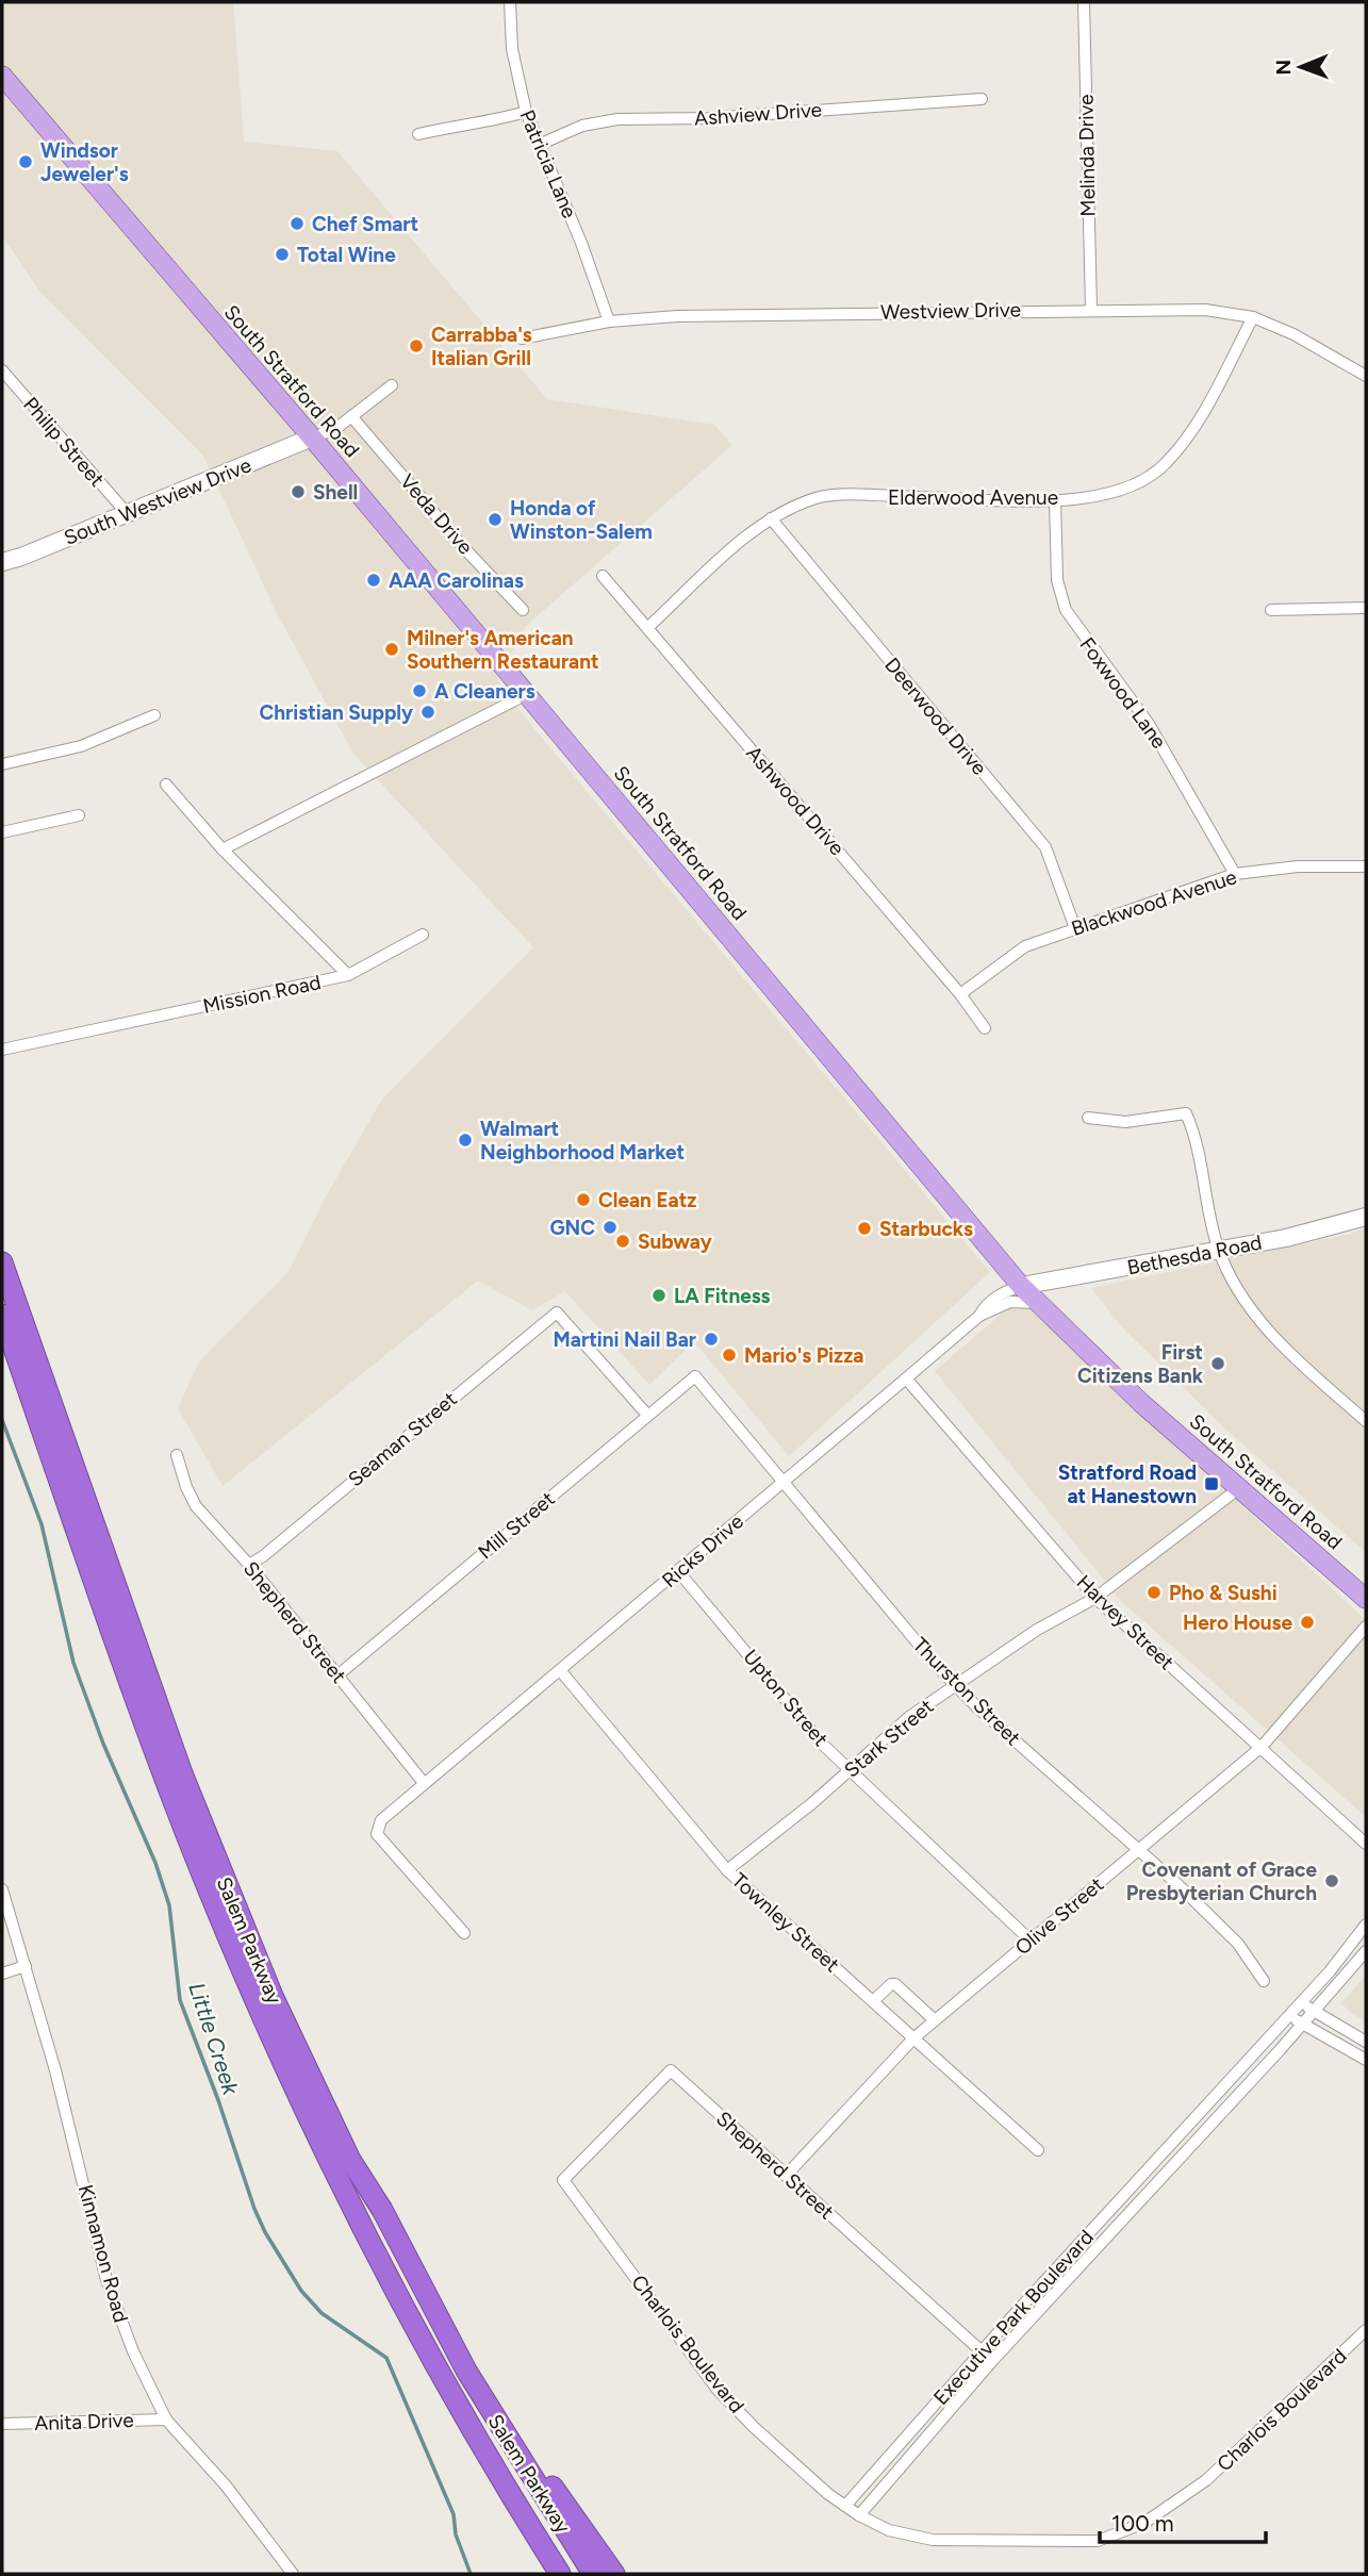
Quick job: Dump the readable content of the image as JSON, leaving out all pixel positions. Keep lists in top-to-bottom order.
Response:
{
  "streets": {
    "highway": ["Salem Parkway"],
    "main road": ["South Stratford Road"],
    "street": [
      "Ashview Drive",
      "Melinda Drive",
      "Patricia Lane",
      "Westview Drive",
      "Philip Street",
      "Elderwood Avenue",
      "South Westview Drive",
      "Veda Drive",
      "Foxwood Lane",
      "Deerwood Drive",
      "Ashwood Drive",
      "Blackwood Avenue",
      "Mission Road",
      "Bethesda Road",
      "Seaman Street",
      "Mill Street",
      "Ricks Drive",
      "Shepherd Street",
      "Harvey Street",
      "Thurston Street",
      "Upton Street",
      "Stark Street",
      "Olive Street",
      "Townley Street",
      "Kinnamon Road",
      "Executive Park Boulevard",
      "Charlois Boulevard",
      "Anita Drive"
    ]
  },
  "crossings": [
    ["Ashview Drive", "Patricia Lane"],
    ["Melinda Drive", "Westview Drive"],
    ["Patricia Lane", "Westview Drive"],
    ["Westview Drive", "Elderwood Avenue"],
    ["South Stratford Road", "South Westview Drive"],
    ["South Stratford Road", "Bethesda Road"],
    ["South Stratford Road", "Ricks Drive"],
    ["South Stratford Road", "Stark Street"],
    ["Philip Street", "South Westview Drive"],
    ["Elderwood Avenue", "Foxwood Lane"],
    ["Elderwood Avenue", "Deerwood Drive"],
    ["Elderwood Avenue", "Ashwood Drive"],
    ["Foxwood Lane", "Blackwood Avenue"],
    ["Deerwood Drive", "Blackwood Avenue"],
    ["Ashwood Drive", "Blackwood Avenue"],
    ["Bethesda Road", "Ricks Drive"],
    ["Seaman Street", "Mill Street"],
    ["Seaman Street", "Shepherd Street"],
    ["Mill Street", "Shepherd Street"],
    ["Mill Street", "Thurston Street"],
    ["Ricks Drive", "Shepherd Street"],
    ["Ricks Drive", "Harvey Street"],
    ["Ricks Drive", "Thurston Street"],
    ["Ricks Drive", "Upton Street"],
    ["Ricks Drive", "Townley Street"],
    ["Shepherd Street", "Olive Street"],
    ["Shepherd Street", "Executive Park Boulevard"],
    ["Shepherd Street", "Charlois Boulevard"],
    ["Harvey Street", "Stark Street"],
    ["Harvey Street", "Olive Street"],
    ["Thurston Street", "Stark Street"],
    ["Thurston Street", "Olive Street"],
    ["Upton Street", "Stark Street"],
    ["Upton Street", "Olive Street"],
    ["Stark Street", "Townley Street"],
    ["Olive Street", "Townley Street"],
    ["Kinnamon Road", "Anita Drive"],
    ["Executive Park Boulevard", "Charlois Boulevard"]
  ],
  "water": ["Little Creek"],
  "places": {
    "other": [
      "Windsor Jeweler's",
      "Chef Smart",
      "Total Wine",
      "Carrabba's Italian Grill",
      "Shell",
      "Honda of Winston-Salem",
      "AAA Carolinas",
      "Milner's American Southern Restaurant",
      "A Cleaners",
      "Christian Supply",
      "Walmart Neighborhood Market",
      "Clean Eatz",
      "GNC",
      "Starbucks",
      "Subway",
      "LA Fitness",
      "Martini Nail Bar",
      "Mario's Pizza",
      "First Citizens Bank",
      "Pho & Sushi",
      "Hero House",
      "Covenant of Grace Presbyterian Church"
    ],
    "transit": ["Stratford Road at Hanestown"]
  },
  "scale_bar": "100 m",
  "north": "left"
}
